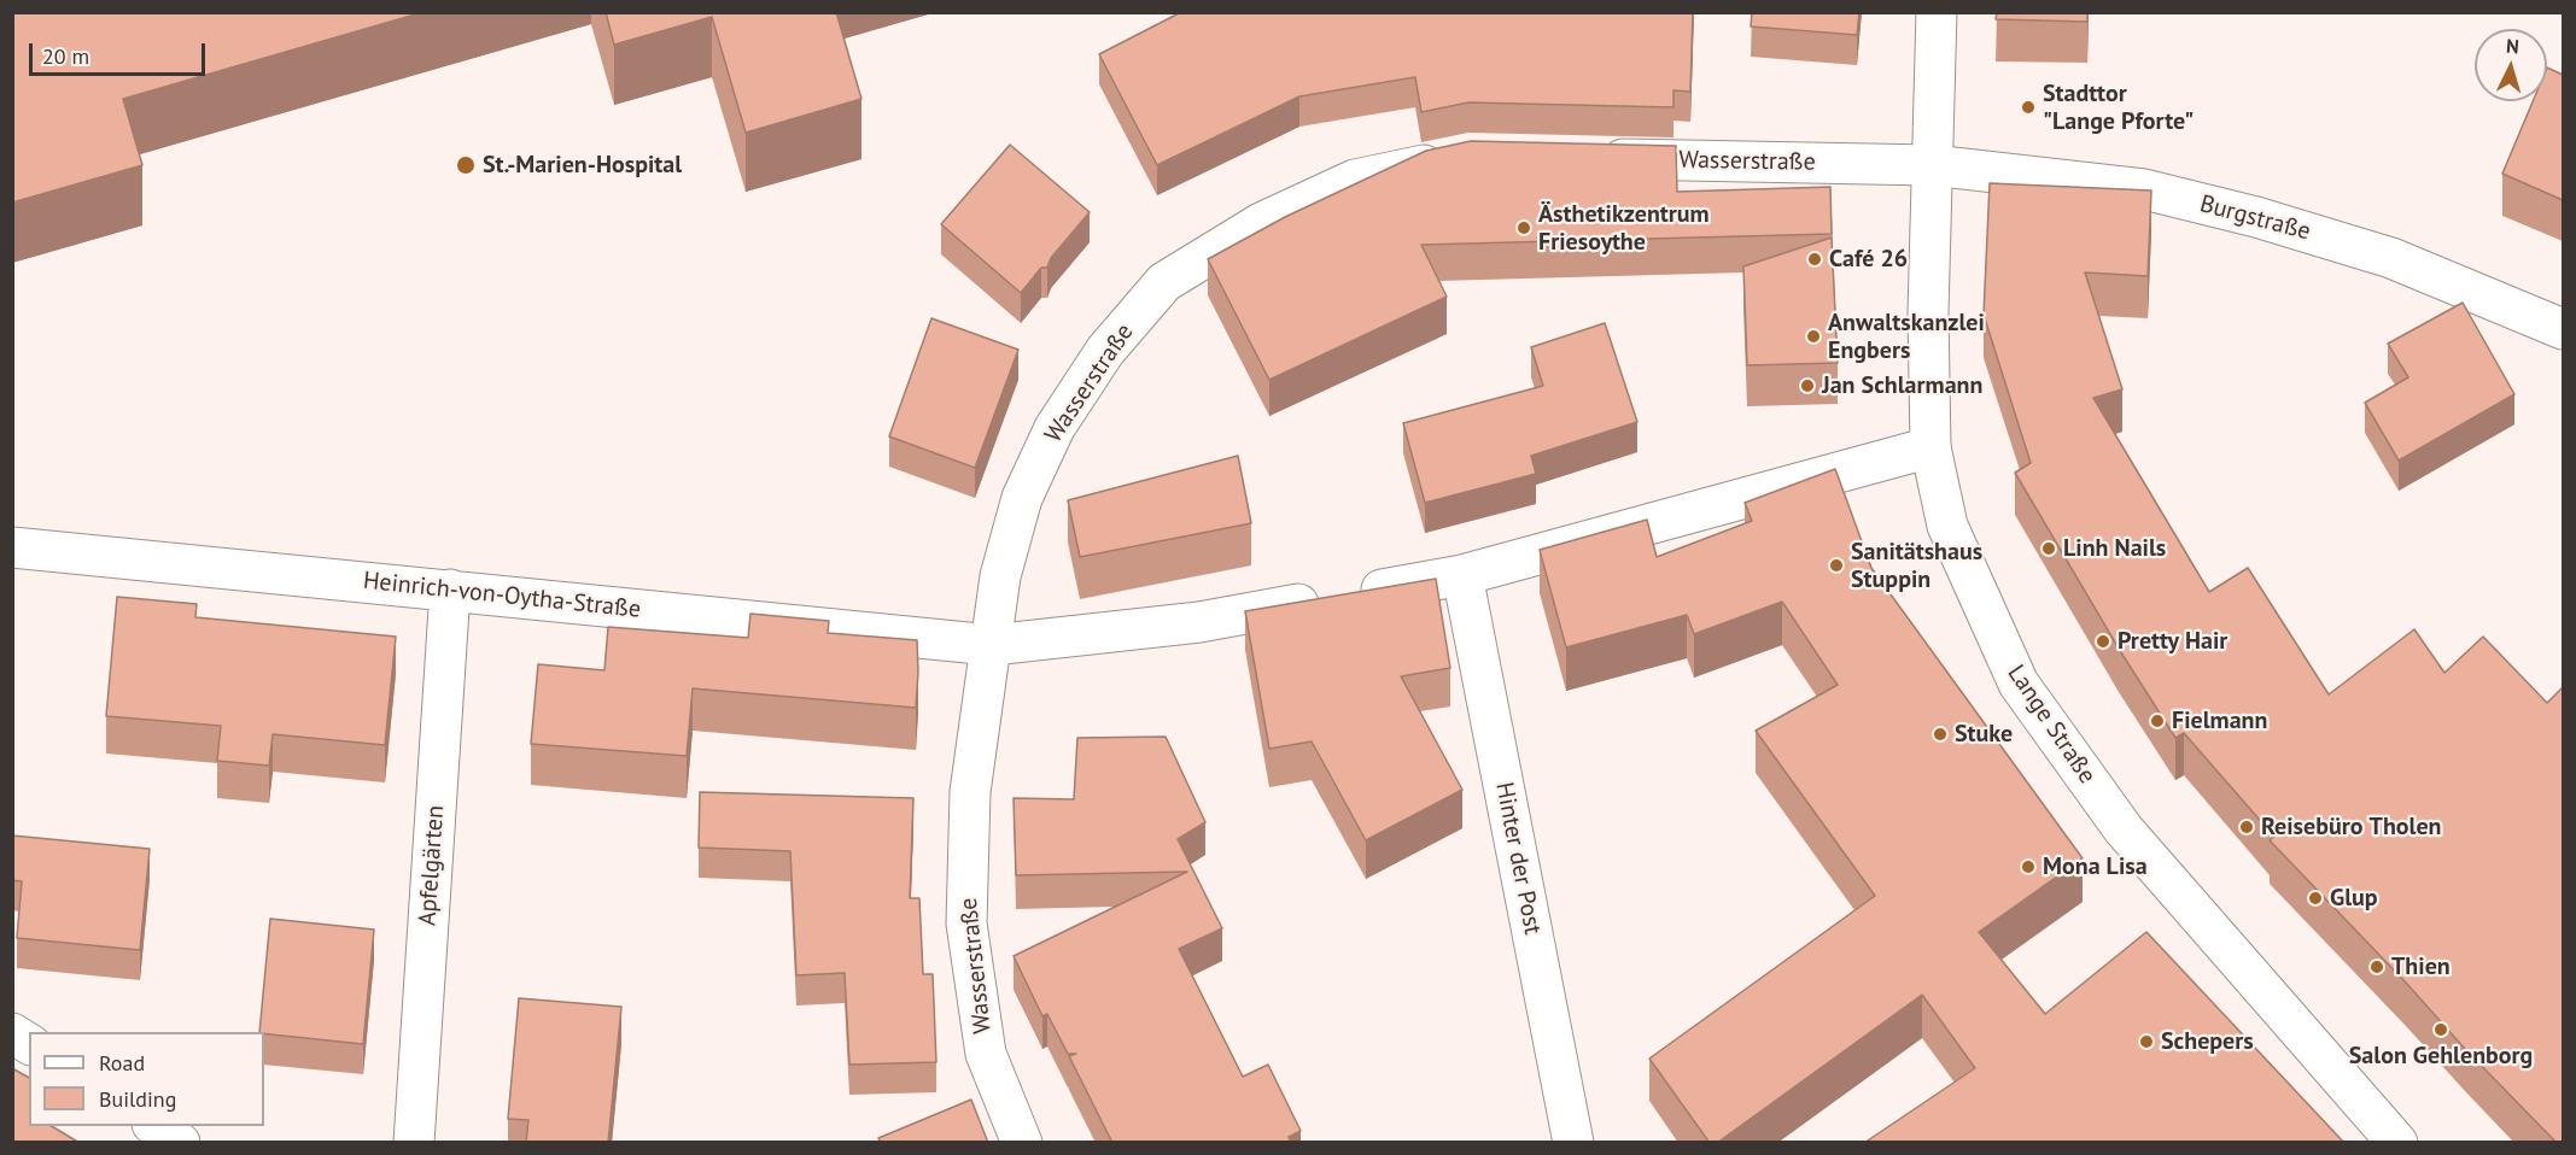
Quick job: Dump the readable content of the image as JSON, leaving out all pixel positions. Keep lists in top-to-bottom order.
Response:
{
  "streets": {
    "street": [
      "Wasserstraße",
      "Burgstraße",
      "Heinrich-von-Oytha-Straße",
      "Lange Straße",
      "Hinter der Post",
      "Apfelgärten"
    ]
  },
  "crossings": [
    ["Wasserstraße", "Burgstraße"],
    ["Wasserstraße", "Heinrich-von-Oytha-Straße"],
    ["Wasserstraße", "Lange Straße"],
    ["Burgstraße", "Lange Straße"],
    ["Heinrich-von-Oytha-Straße", "Lange Straße"],
    ["Heinrich-von-Oytha-Straße", "Hinter der Post"],
    ["Heinrich-von-Oytha-Straße", "Apfelgärten"]
  ],
  "places": [
    "Stadttor \"Lange Pforte\"",
    "St.-Marien-Hospital",
    "Ästhetikzentrum Friesoythe",
    "Café 26",
    "Anwaltskanzlei Engbers",
    "Jan Schlarmann",
    "Linh Nails",
    "Sanitätshaus Stuppin",
    "Pretty Hair",
    "Fielmann",
    "Stuke",
    "Reisebüro Tholen",
    "Mona Lisa",
    "Glup",
    "Thien",
    "Salon Gehlenborg",
    "Schepers"
  ],
  "legend": ["Road", "Building"],
  "scale_bar": "20 m",
  "north": "top"
}
